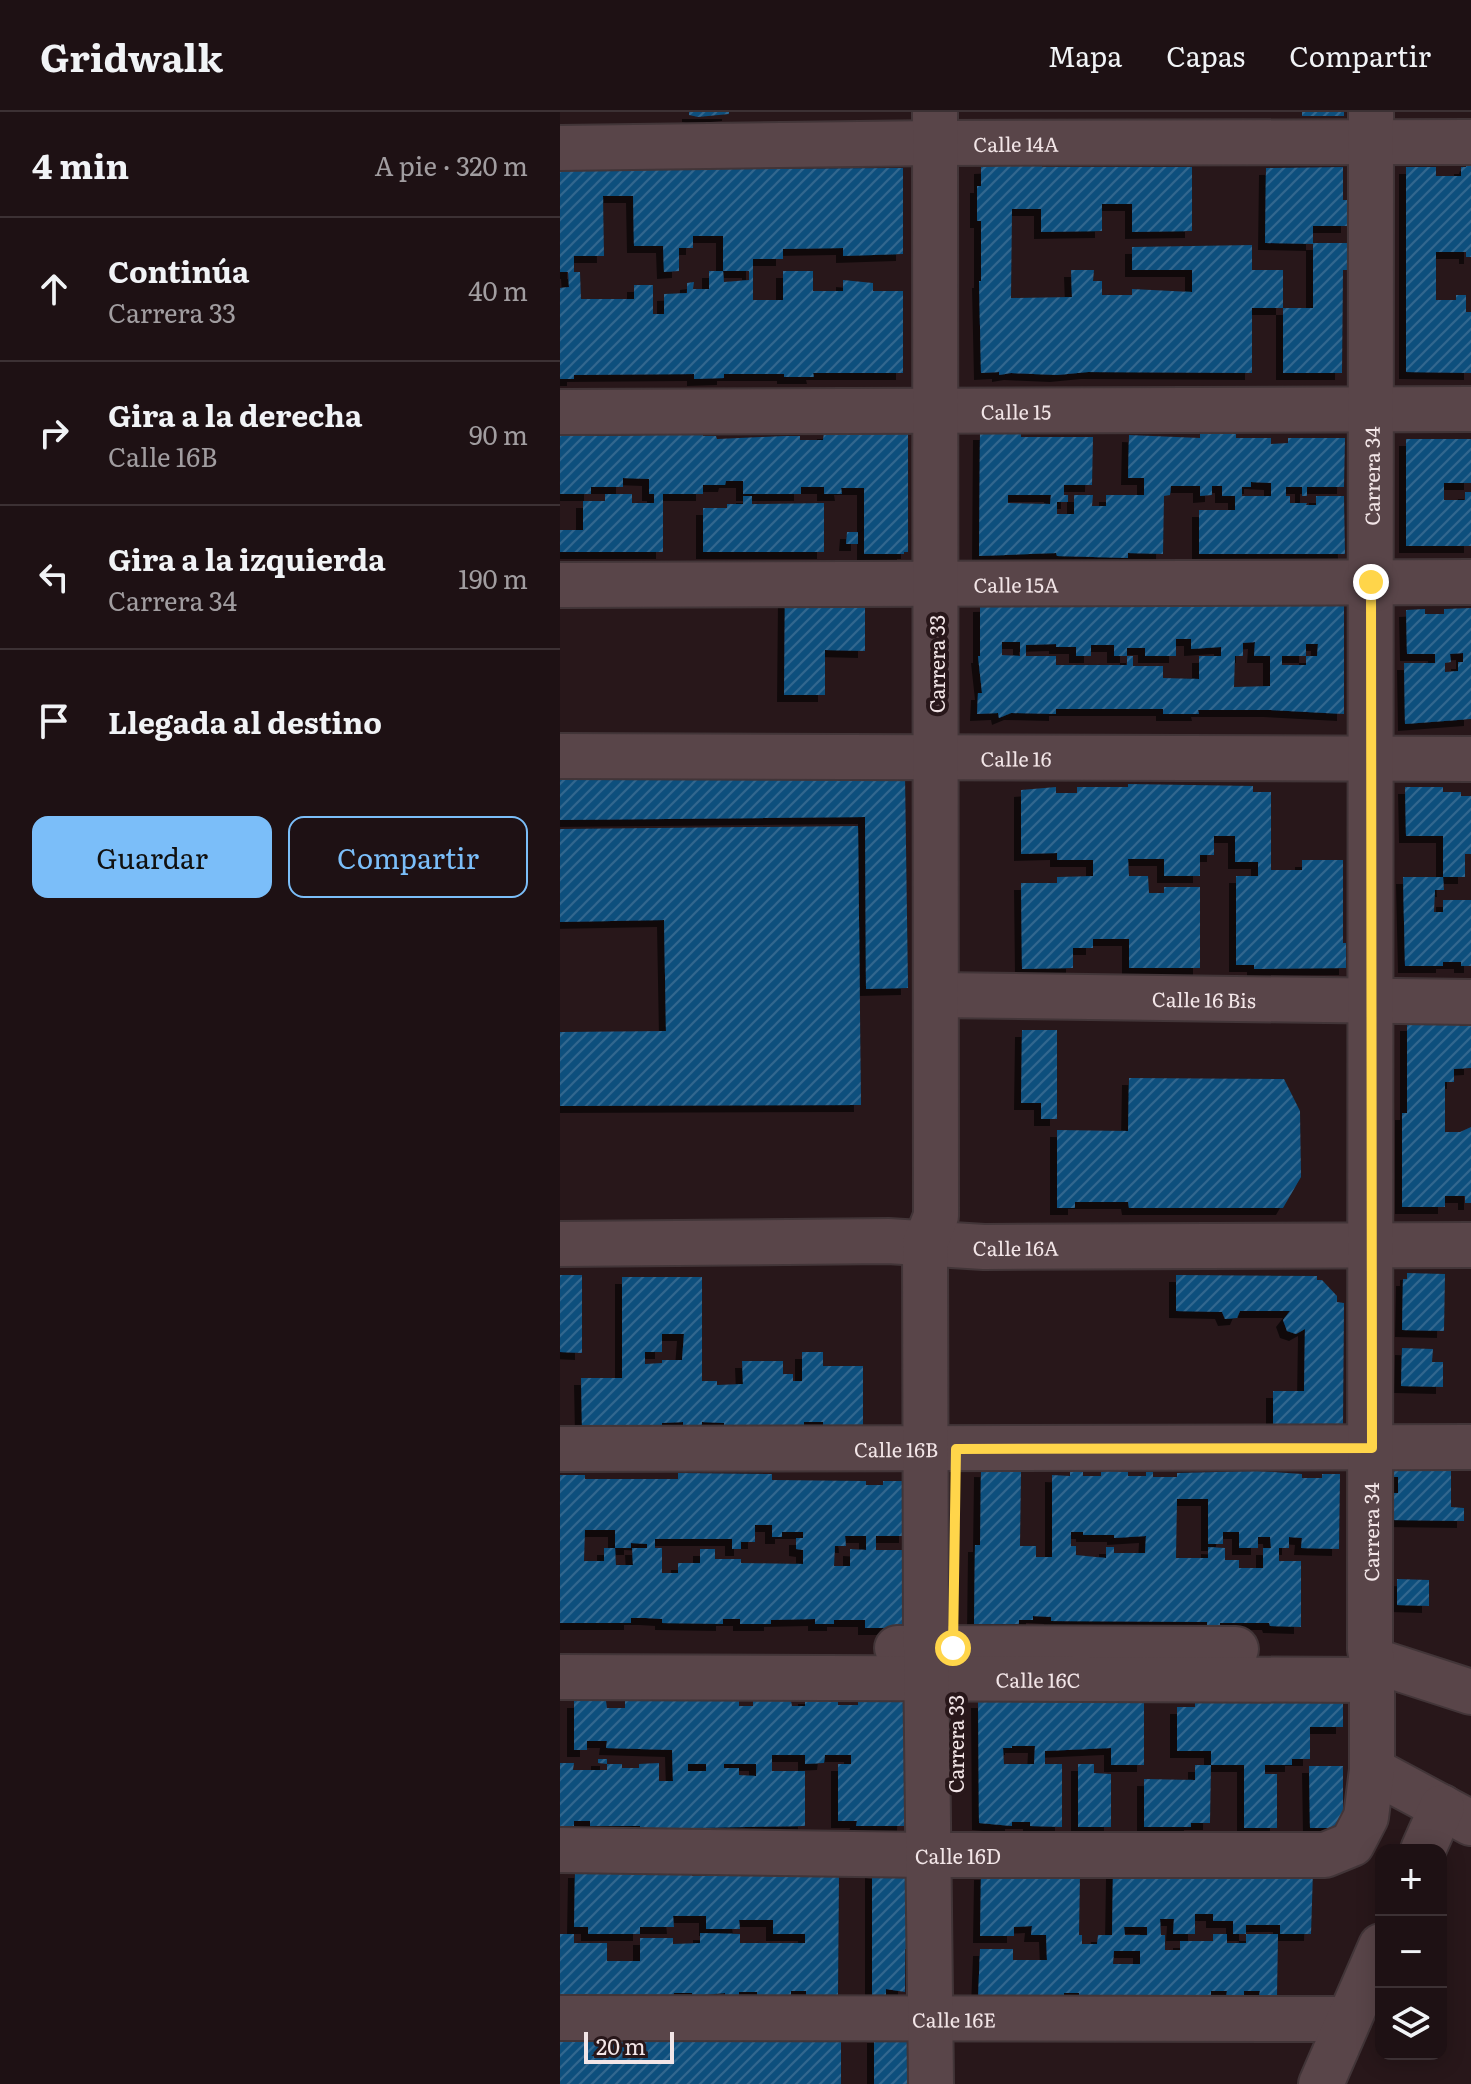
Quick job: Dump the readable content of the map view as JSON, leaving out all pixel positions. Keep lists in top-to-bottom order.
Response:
{
  "streets": {
    "street": [
      "Calle 14A",
      "Calle 15",
      "Carrera 34",
      "Calle 15A",
      "Carrera 33",
      "Calle 16",
      "Calle 16 Bis",
      "Calle 16A",
      "Calle 16B",
      "Calle 16C",
      "Calle 16D",
      "Calle 16E"
    ]
  },
  "crossings": [
    ["Calle 14A", "Carrera 34"],
    ["Calle 14A", "Carrera 33"],
    ["Calle 15", "Carrera 34"],
    ["Calle 15", "Carrera 33"],
    ["Carrera 34", "Calle 15A"],
    ["Carrera 34", "Calle 16"],
    ["Carrera 34", "Calle 16 Bis"],
    ["Carrera 34", "Calle 16A"],
    ["Carrera 34", "Calle 16B"],
    ["Carrera 34", "Calle 16C"],
    ["Carrera 34", "Calle 16D"],
    ["Calle 15A", "Carrera 33"],
    ["Carrera 33", "Calle 16"],
    ["Carrera 33", "Calle 16 Bis"],
    ["Carrera 33", "Calle 16A"],
    ["Carrera 33", "Calle 16B"],
    ["Carrera 33", "Calle 16C"],
    ["Carrera 33", "Calle 16D"],
    ["Carrera 33", "Calle 16E"]
  ],
  "scale_bar": "20 m",
  "page": {
    "header": "Gridwalk",
    "nav": ["Mapa", "Capas", "Compartir"],
    "heading": ["4 min", "A pie · 320 m"],
    "list": [
      ["Continúa", "Carrera 33", "40 m"],
      ["Gira a la derecha", "Calle 16B", "90 m"],
      ["Gira a la izquierda", "Carrera 34", "190 m"],
      "Llegada al destino"
    ],
    "buttons": ["Guardar", "Compartir"],
    "map_buttons": ["+", "−"],
    "scale": "20 m"
  }
}
